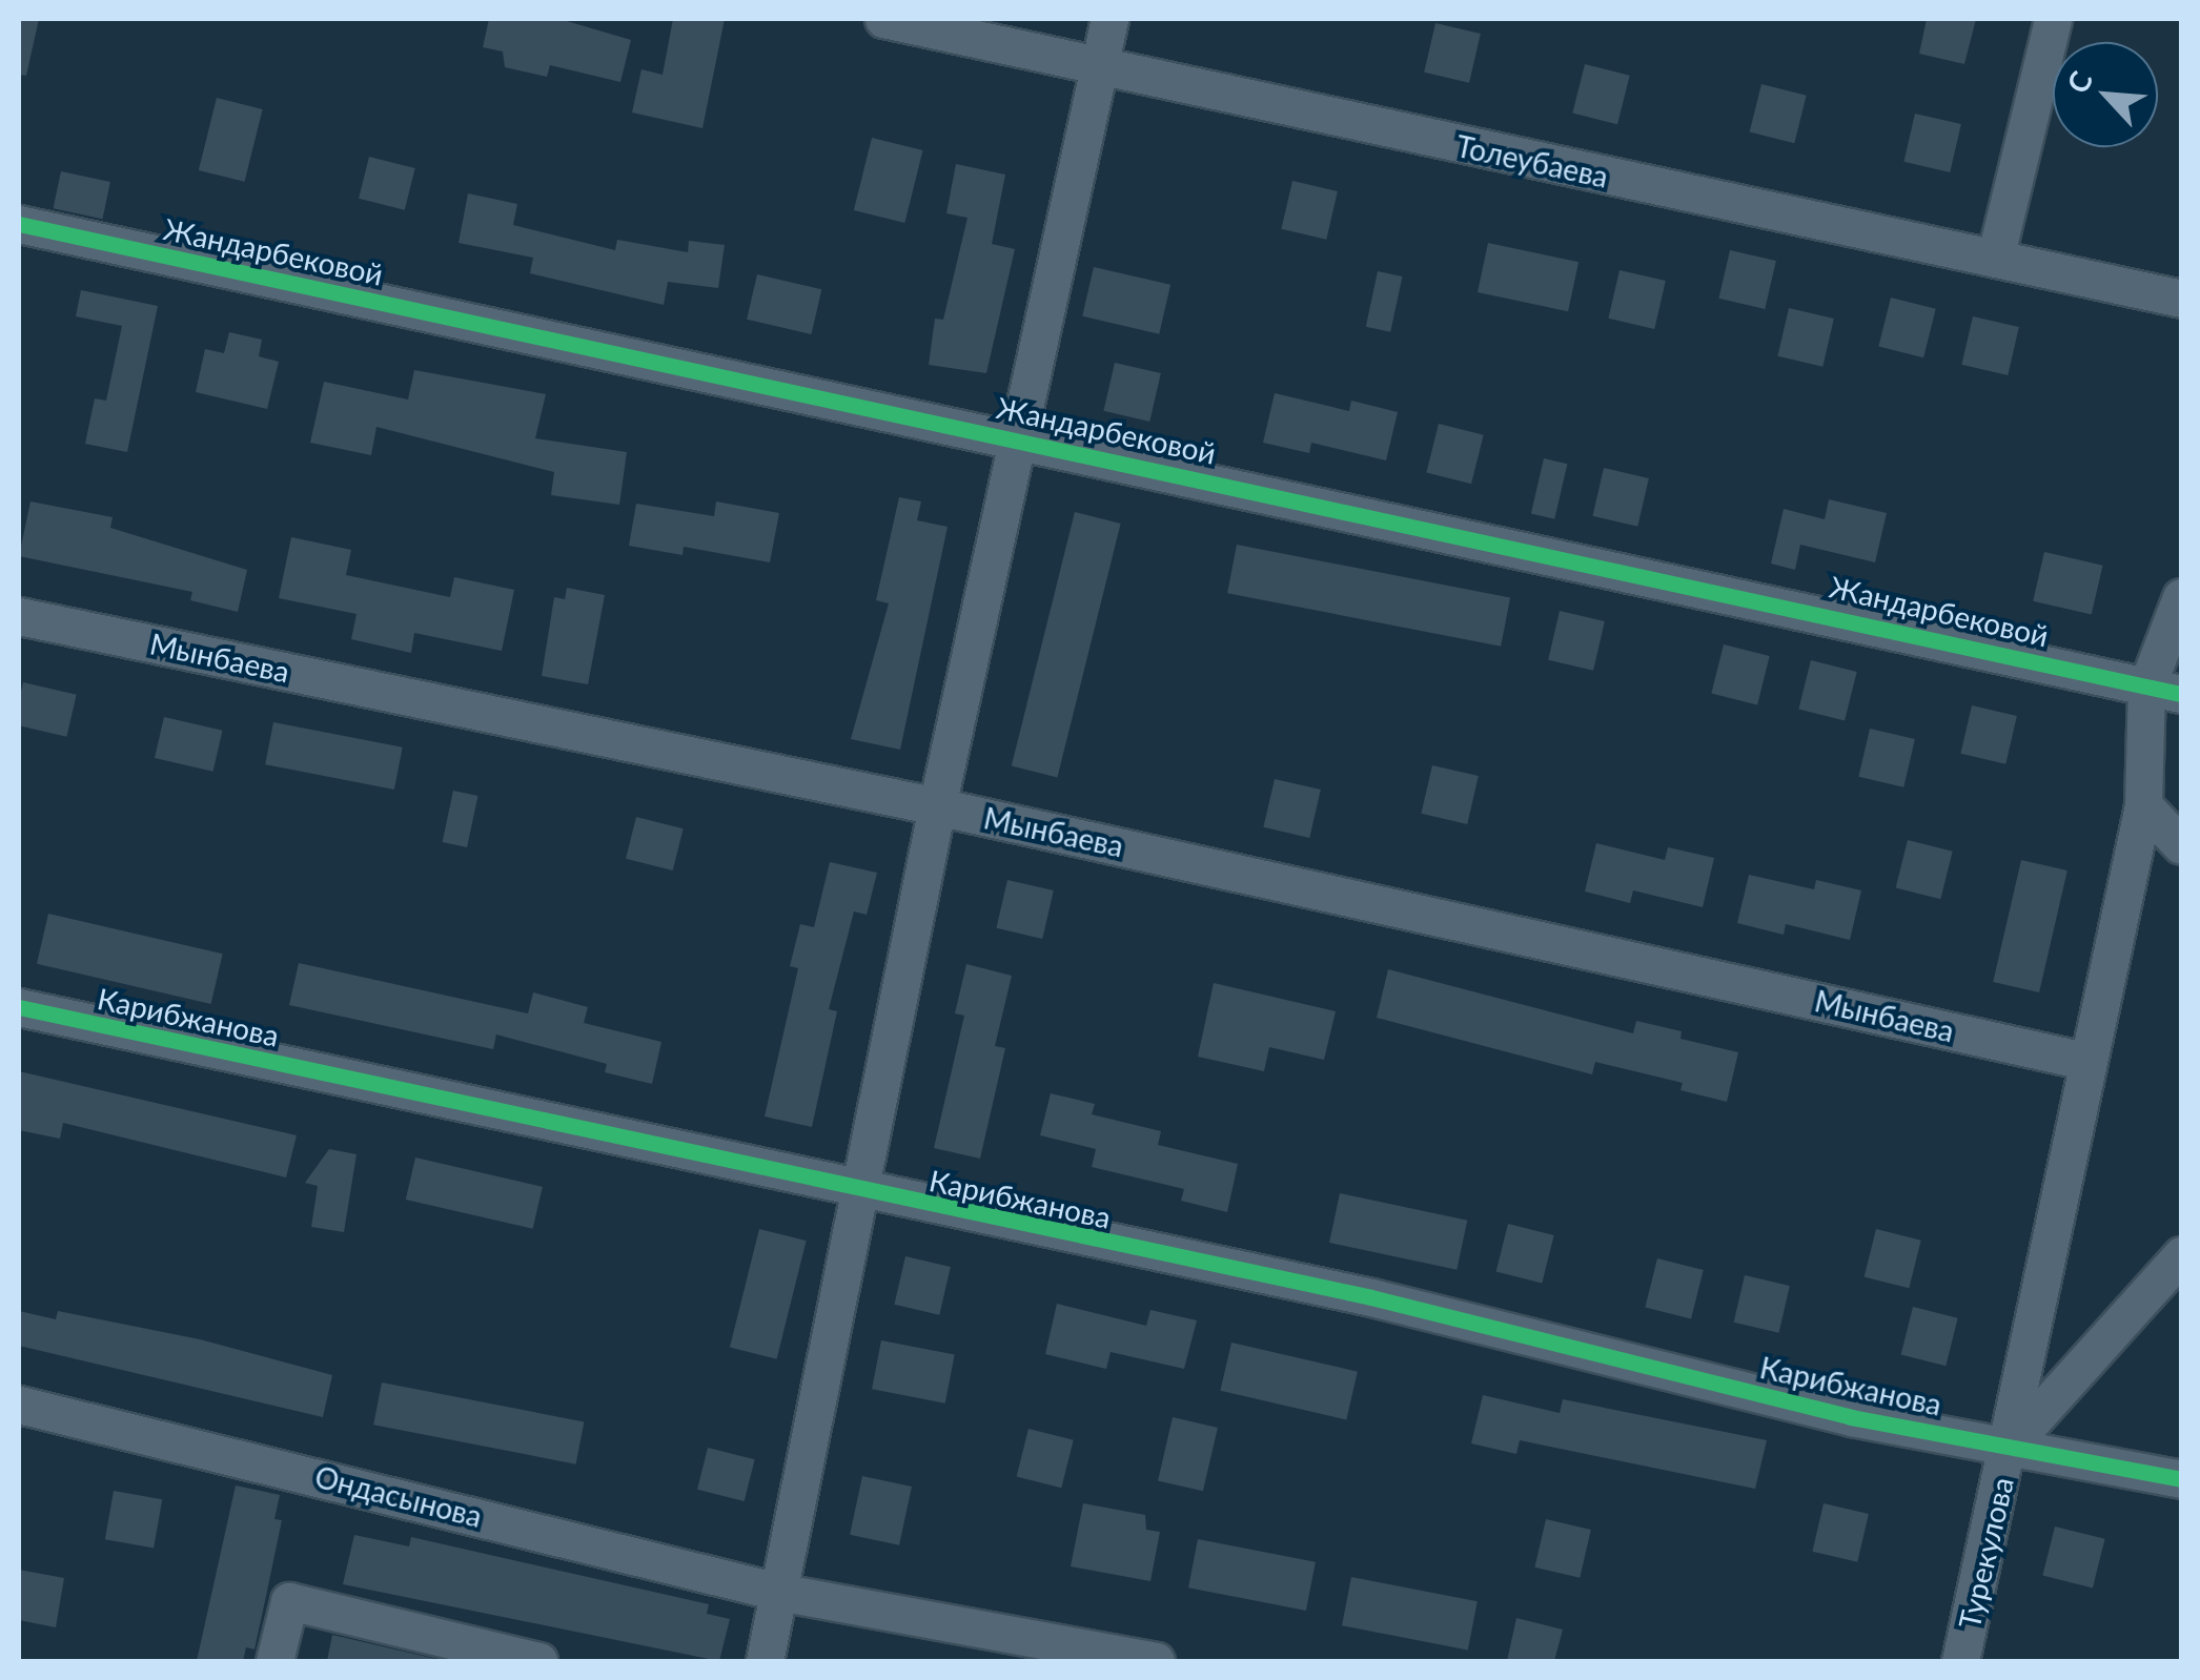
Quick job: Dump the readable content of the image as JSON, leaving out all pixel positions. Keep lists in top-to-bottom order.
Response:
{
  "streets": {
    "street": [
      "Толеубаева",
      "Жандарбековой",
      "Мынбаева",
      "Карибжанова",
      "Ондасынова",
      "Турекулова"
    ]
  },
  "crossings": [
    ["Жандарбековой", "Турекулова"],
    ["Мынбаева", "Турекулова"],
    ["Карибжанова", "Турекулова"]
  ],
  "north": "top left"
}
